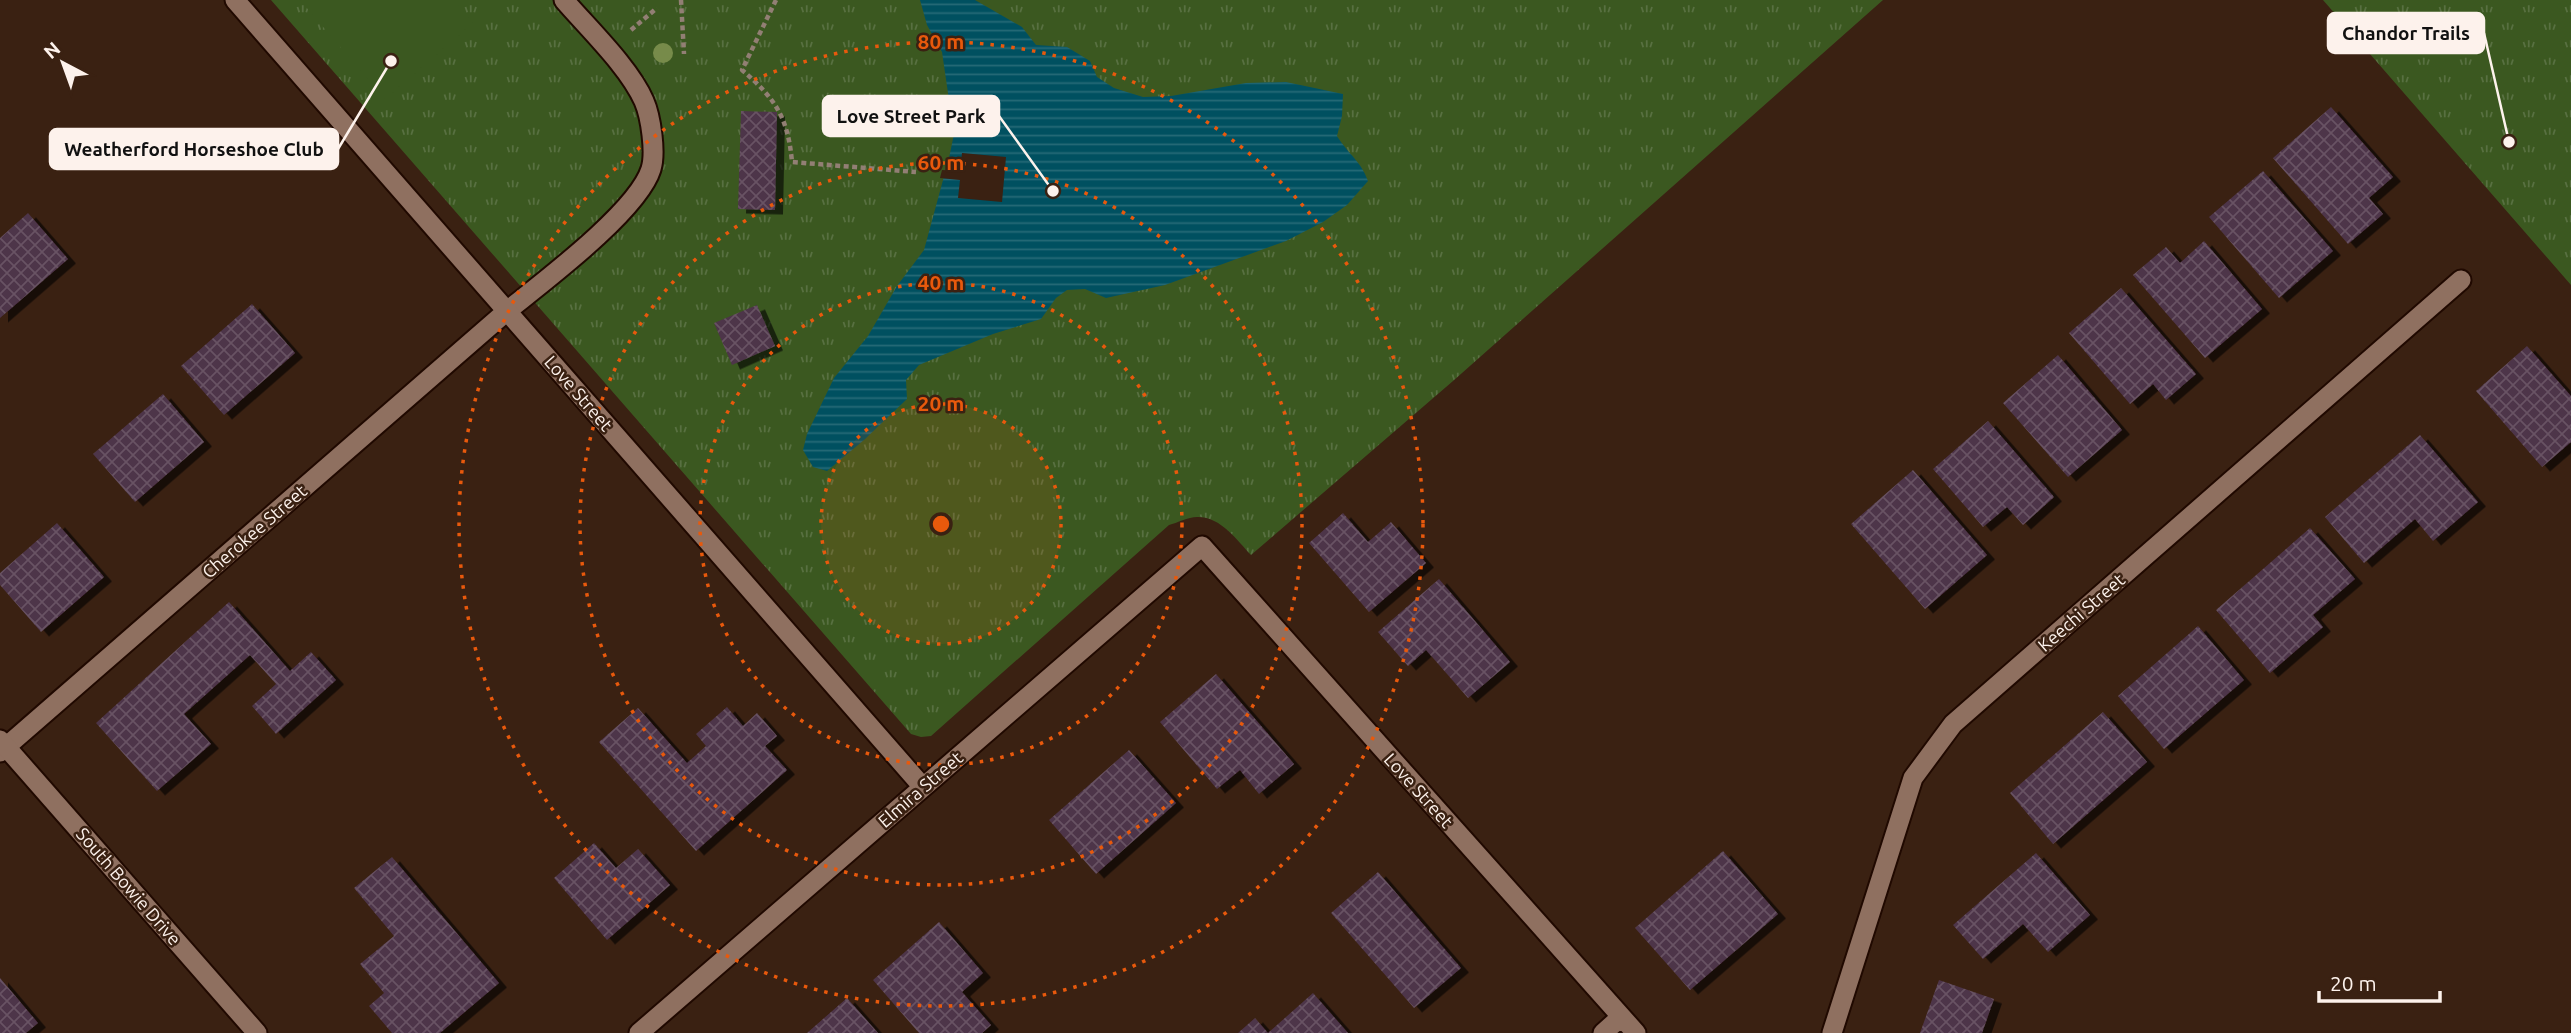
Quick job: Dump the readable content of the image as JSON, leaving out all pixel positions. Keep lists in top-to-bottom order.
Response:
{
  "streets": {
    "street": [
      "Love Street",
      "Cherokee Street",
      "Keechi Street",
      "Elmira Street",
      "South Bowie Drive"
    ]
  },
  "crossings": [
    ["Love Street", "Cherokee Street"],
    ["Love Street", "Elmira Street"],
    ["Cherokee Street", "South Bowie Drive"]
  ],
  "places": ["Weatherford Horseshoe Club", "Chandor Trails", "Love Street Park"],
  "scale_bar": "20 m",
  "north": "top left",
  "rings": [
    "80 m",
    "60 m",
    "40 m",
    "20 m"
  ]
}
